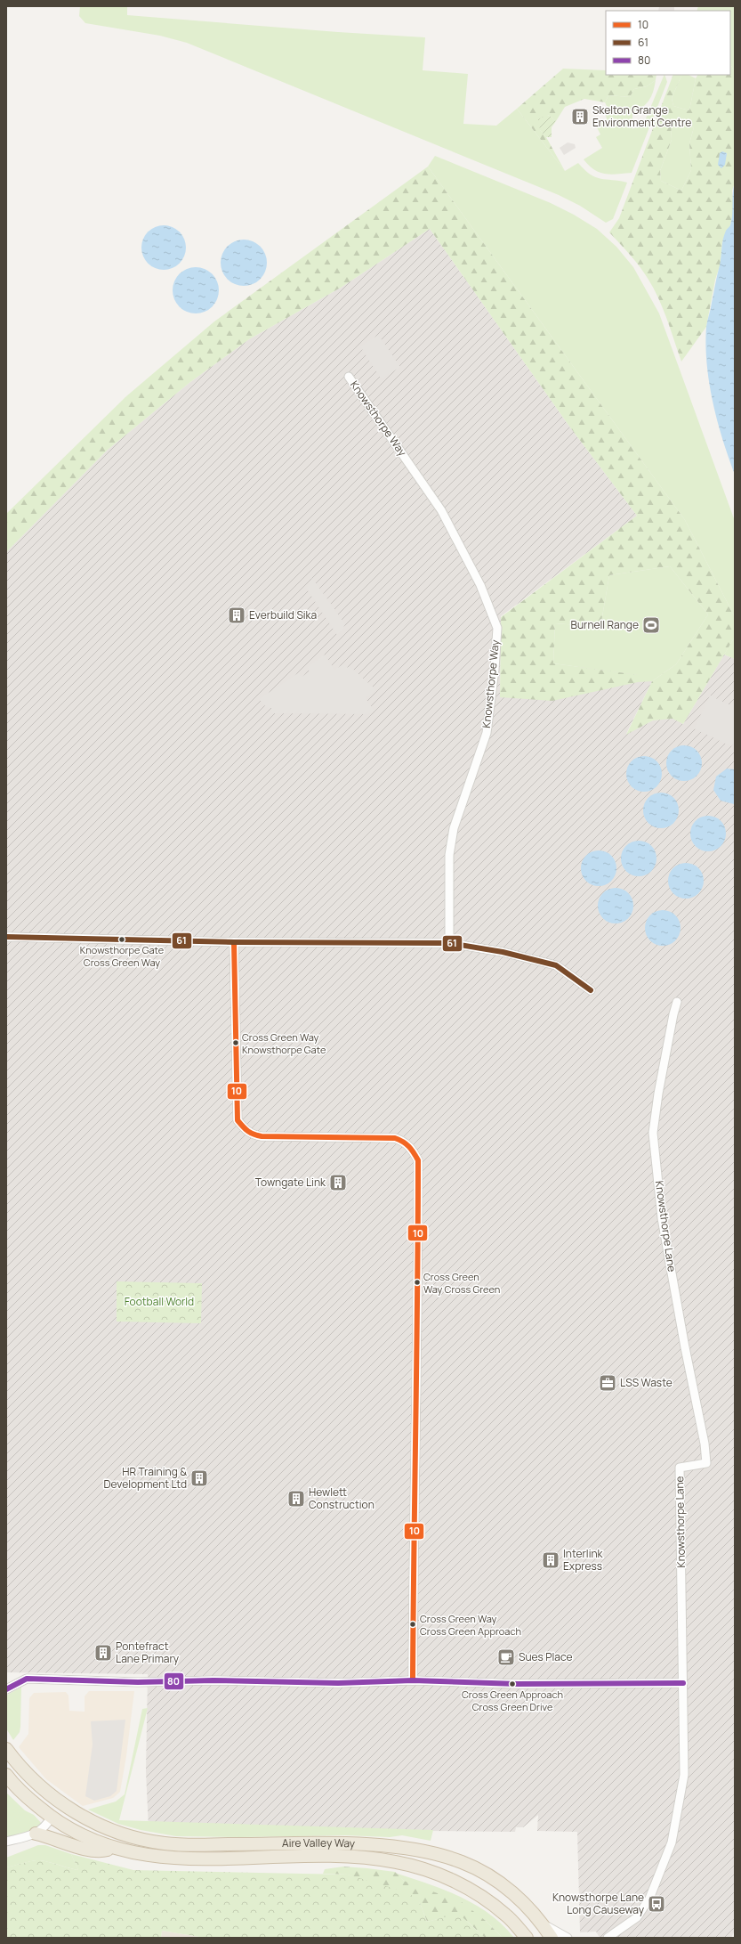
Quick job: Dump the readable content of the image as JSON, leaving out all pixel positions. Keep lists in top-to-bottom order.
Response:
{
  "streets": {
    "highway": ["Aire Valley Way"],
    "street": ["Knowsthorpe Way", "Knowsthorpe Lane"]
  },
  "parks": ["Football World"],
  "places": {
    "building": [
      "Skelton Grange Environment Centre",
      "Everbuild Sika",
      "Towngate Link",
      "HR Training & Development Ltd",
      "Hewlett Construction",
      "Interlink Express",
      "Pontefract Lane Primary"
    ],
    "sports": ["Burnell Range"],
    "other": [
      "Knowsthorpe Gate Cross Green Way",
      "Cross Green Way Knowsthorpe Gate",
      "Cross Green Way Cross Green",
      "Cross Green Way Cross Green Approach",
      "Cross Green Approach Cross Green Drive"
    ],
    "office": ["LSS Waste"],
    "cafe": ["Sues Place"],
    "bus stop": ["Knowsthorpe Lane Long Causeway"]
  },
  "lines": ["transit line 61", "transit line 10", "transit line 80"],
  "legend": ["10", "61", "80"]
}
